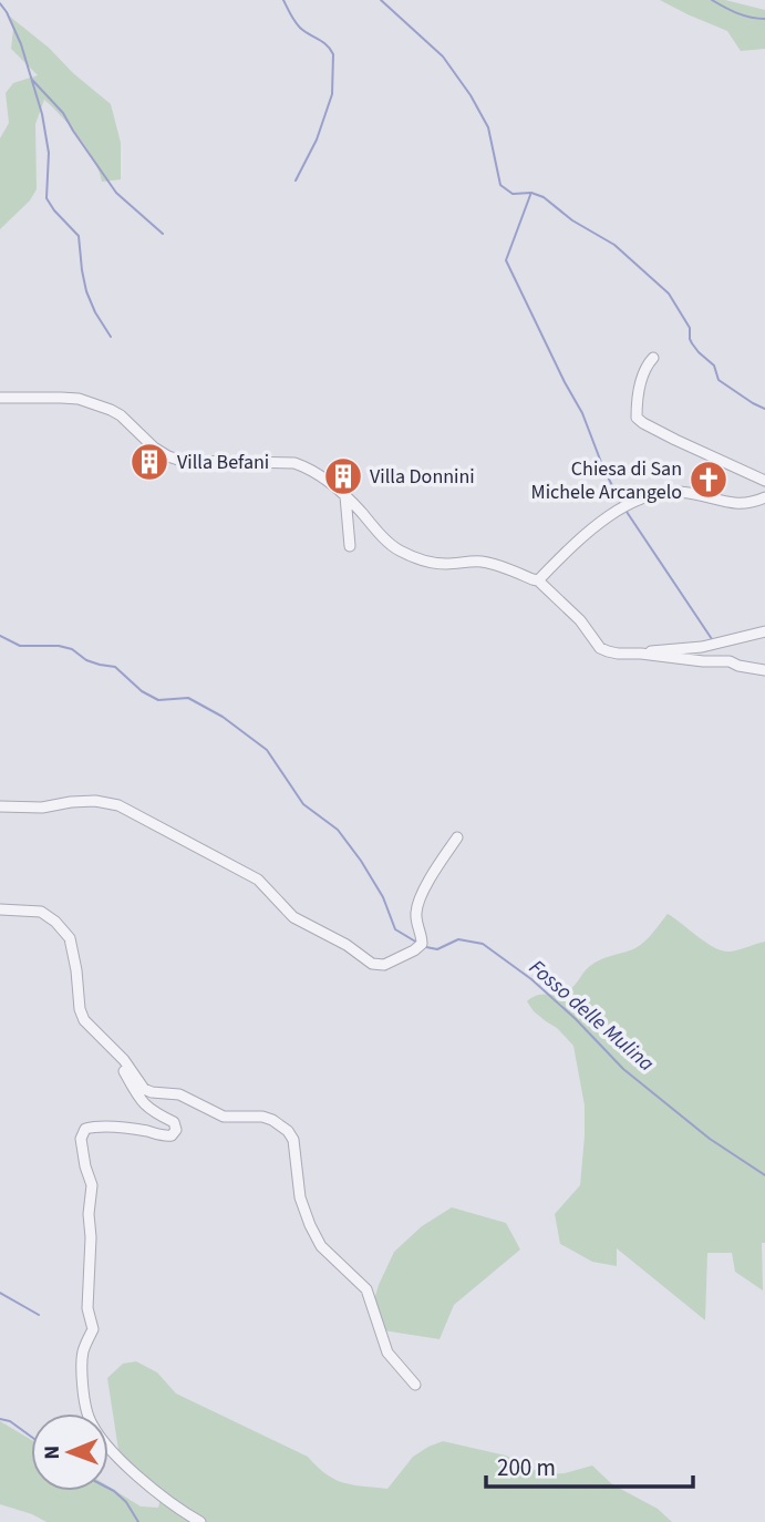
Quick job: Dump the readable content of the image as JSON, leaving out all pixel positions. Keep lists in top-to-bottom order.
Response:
{
  "water": ["Fosso delle Mulina"],
  "places": {
    "building": ["Villa Befani", "Villa Donnini"],
    "church": ["Chiesa di San Michele Arcangelo"]
  },
  "scale_bar": "200 m",
  "north": "left"
}
